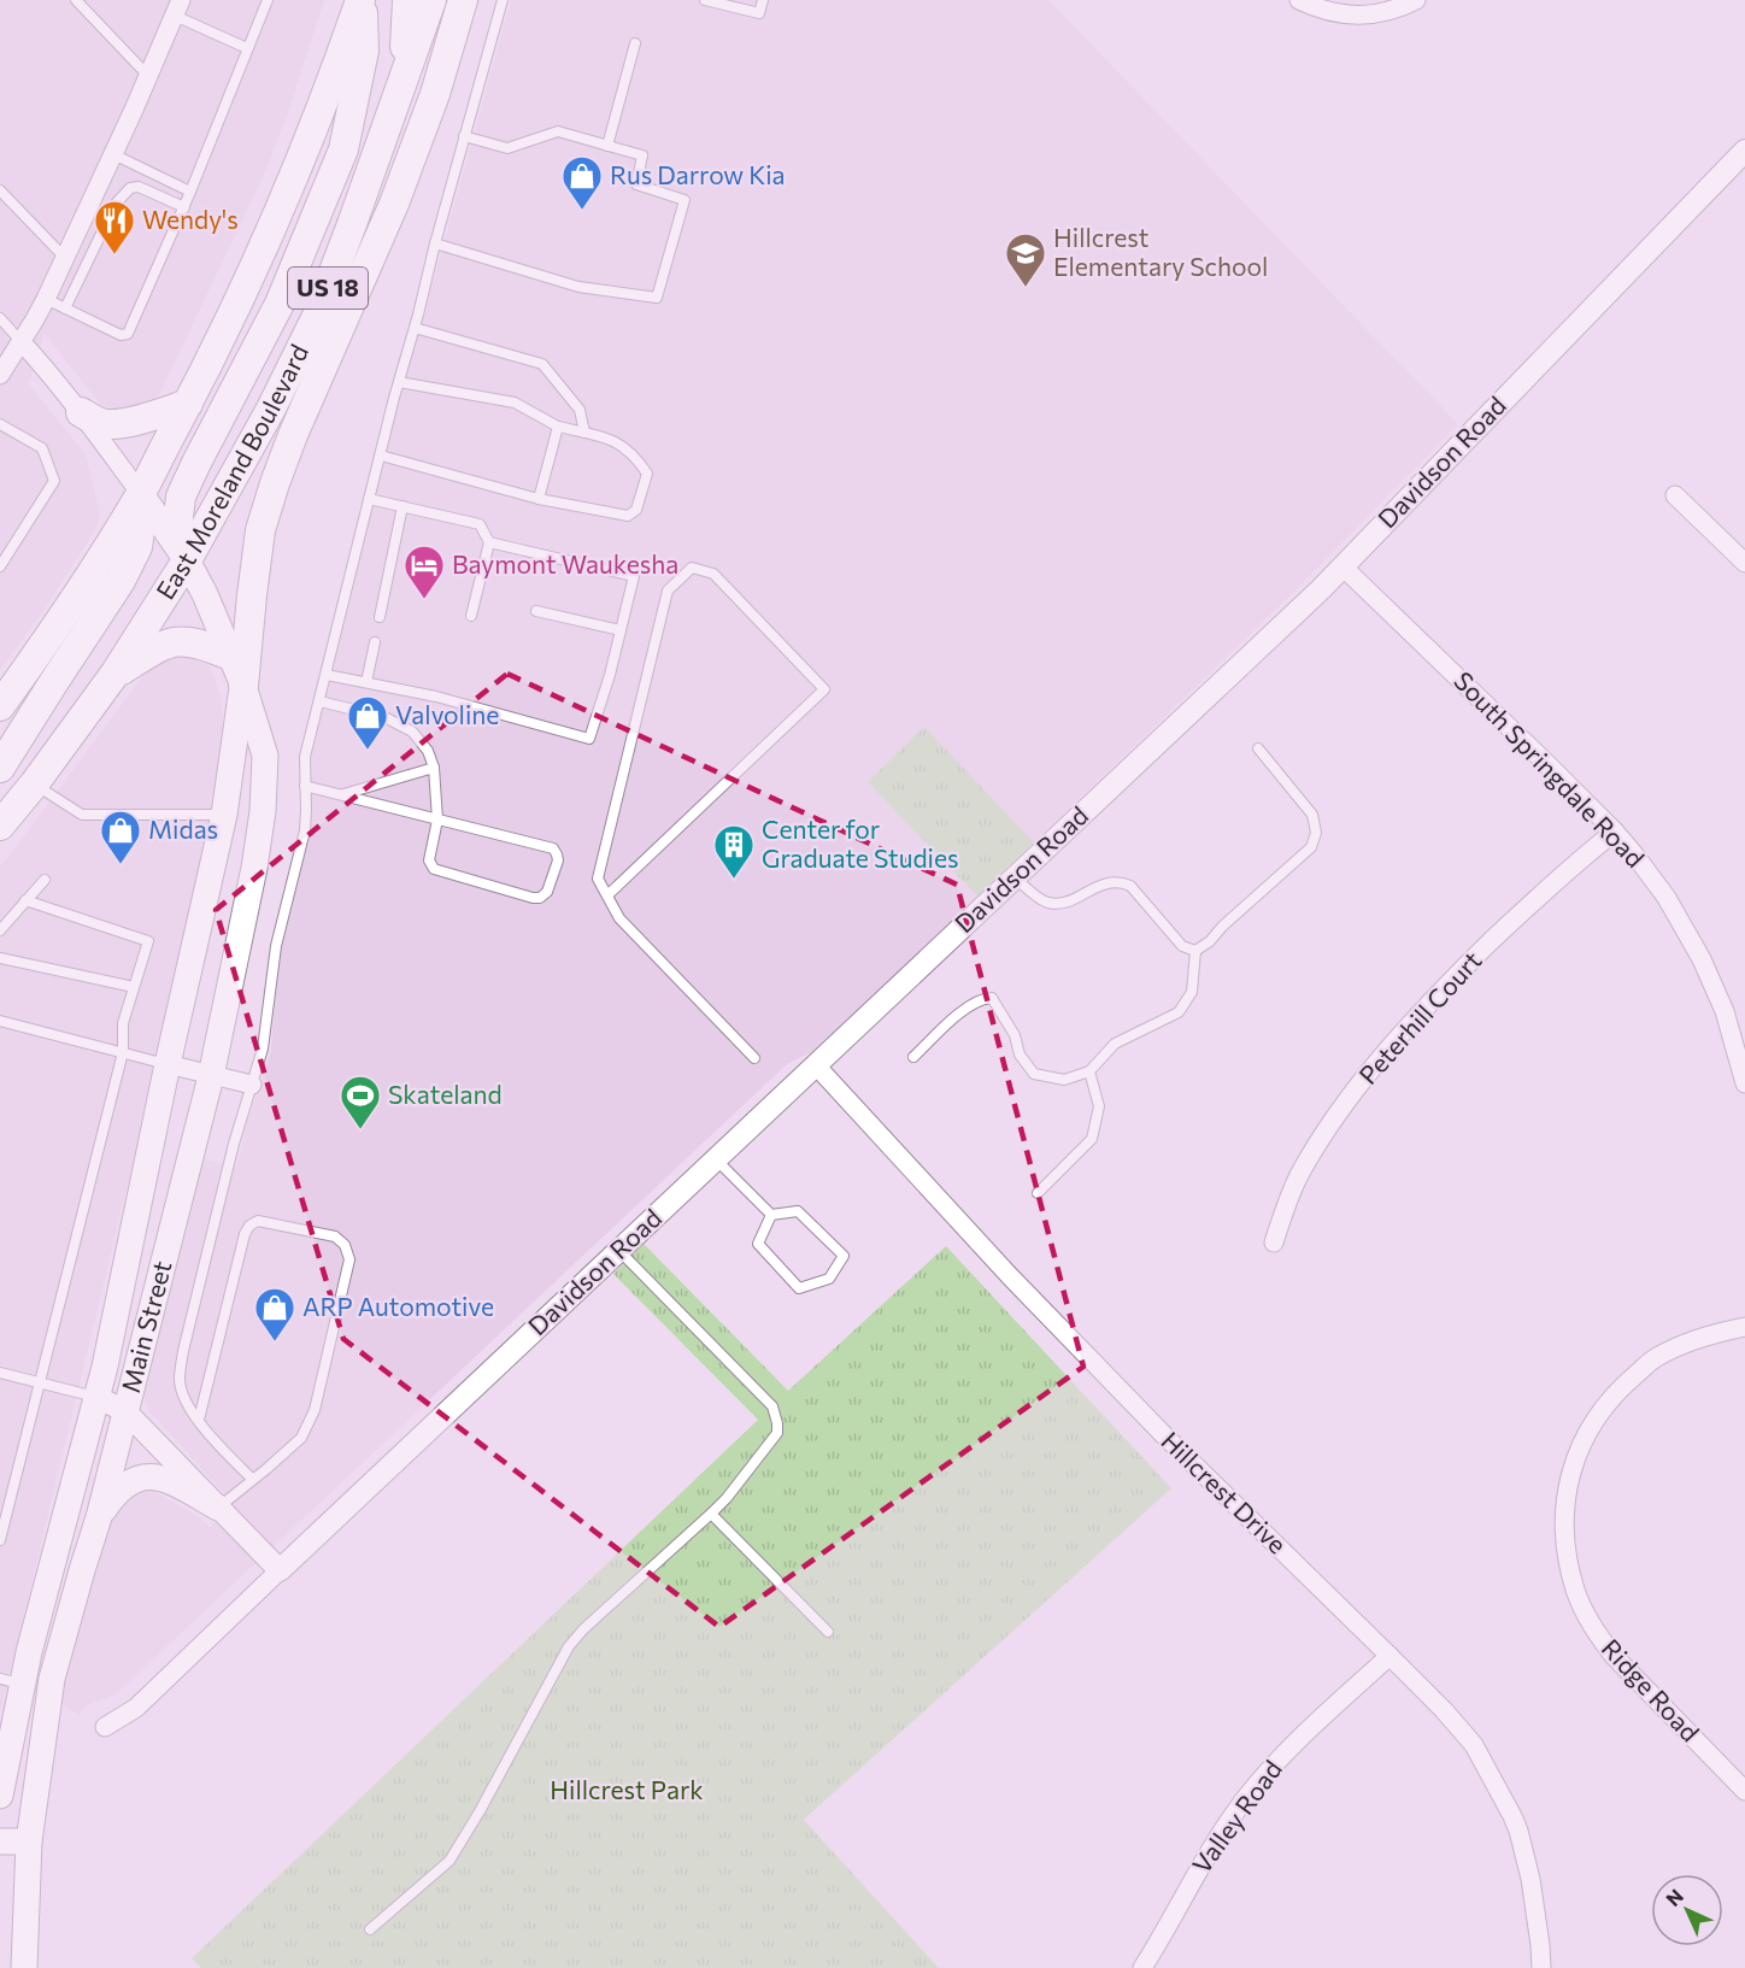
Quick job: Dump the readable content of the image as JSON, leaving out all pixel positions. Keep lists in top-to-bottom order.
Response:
{
  "streets": {
    "main road": ["US 18", "East Moreland Boulevard", "Main Street"],
    "street": [
      "Davidson Road",
      "South Springdale Road",
      "Peterhill Court",
      "Hillcrest Drive",
      "Ridge Road",
      "Valley Road"
    ]
  },
  "crossings": [
    ["US 18", "Main Street"],
    ["Davidson Road", "South Springdale Road"],
    ["Davidson Road", "Hillcrest Drive"],
    ["East Moreland Boulevard", "Main Street"],
    ["South Springdale Road", "Peterhill Court"],
    ["Hillcrest Drive", "Valley Road"]
  ],
  "parks": ["Hillcrest Park"],
  "places": {
    "shop": [
      "Rus Darrow Kia",
      "Valvoline",
      "Midas",
      "ARP Automotive"
    ],
    "restaurant": ["Wendy's"],
    "school or university": ["Hillcrest Elementary School"],
    "hotel": ["Baymont Waukesha"],
    "building": ["Center for Graduate Studies"],
    "sports": ["Skateland"]
  },
  "north": "top left"
}
